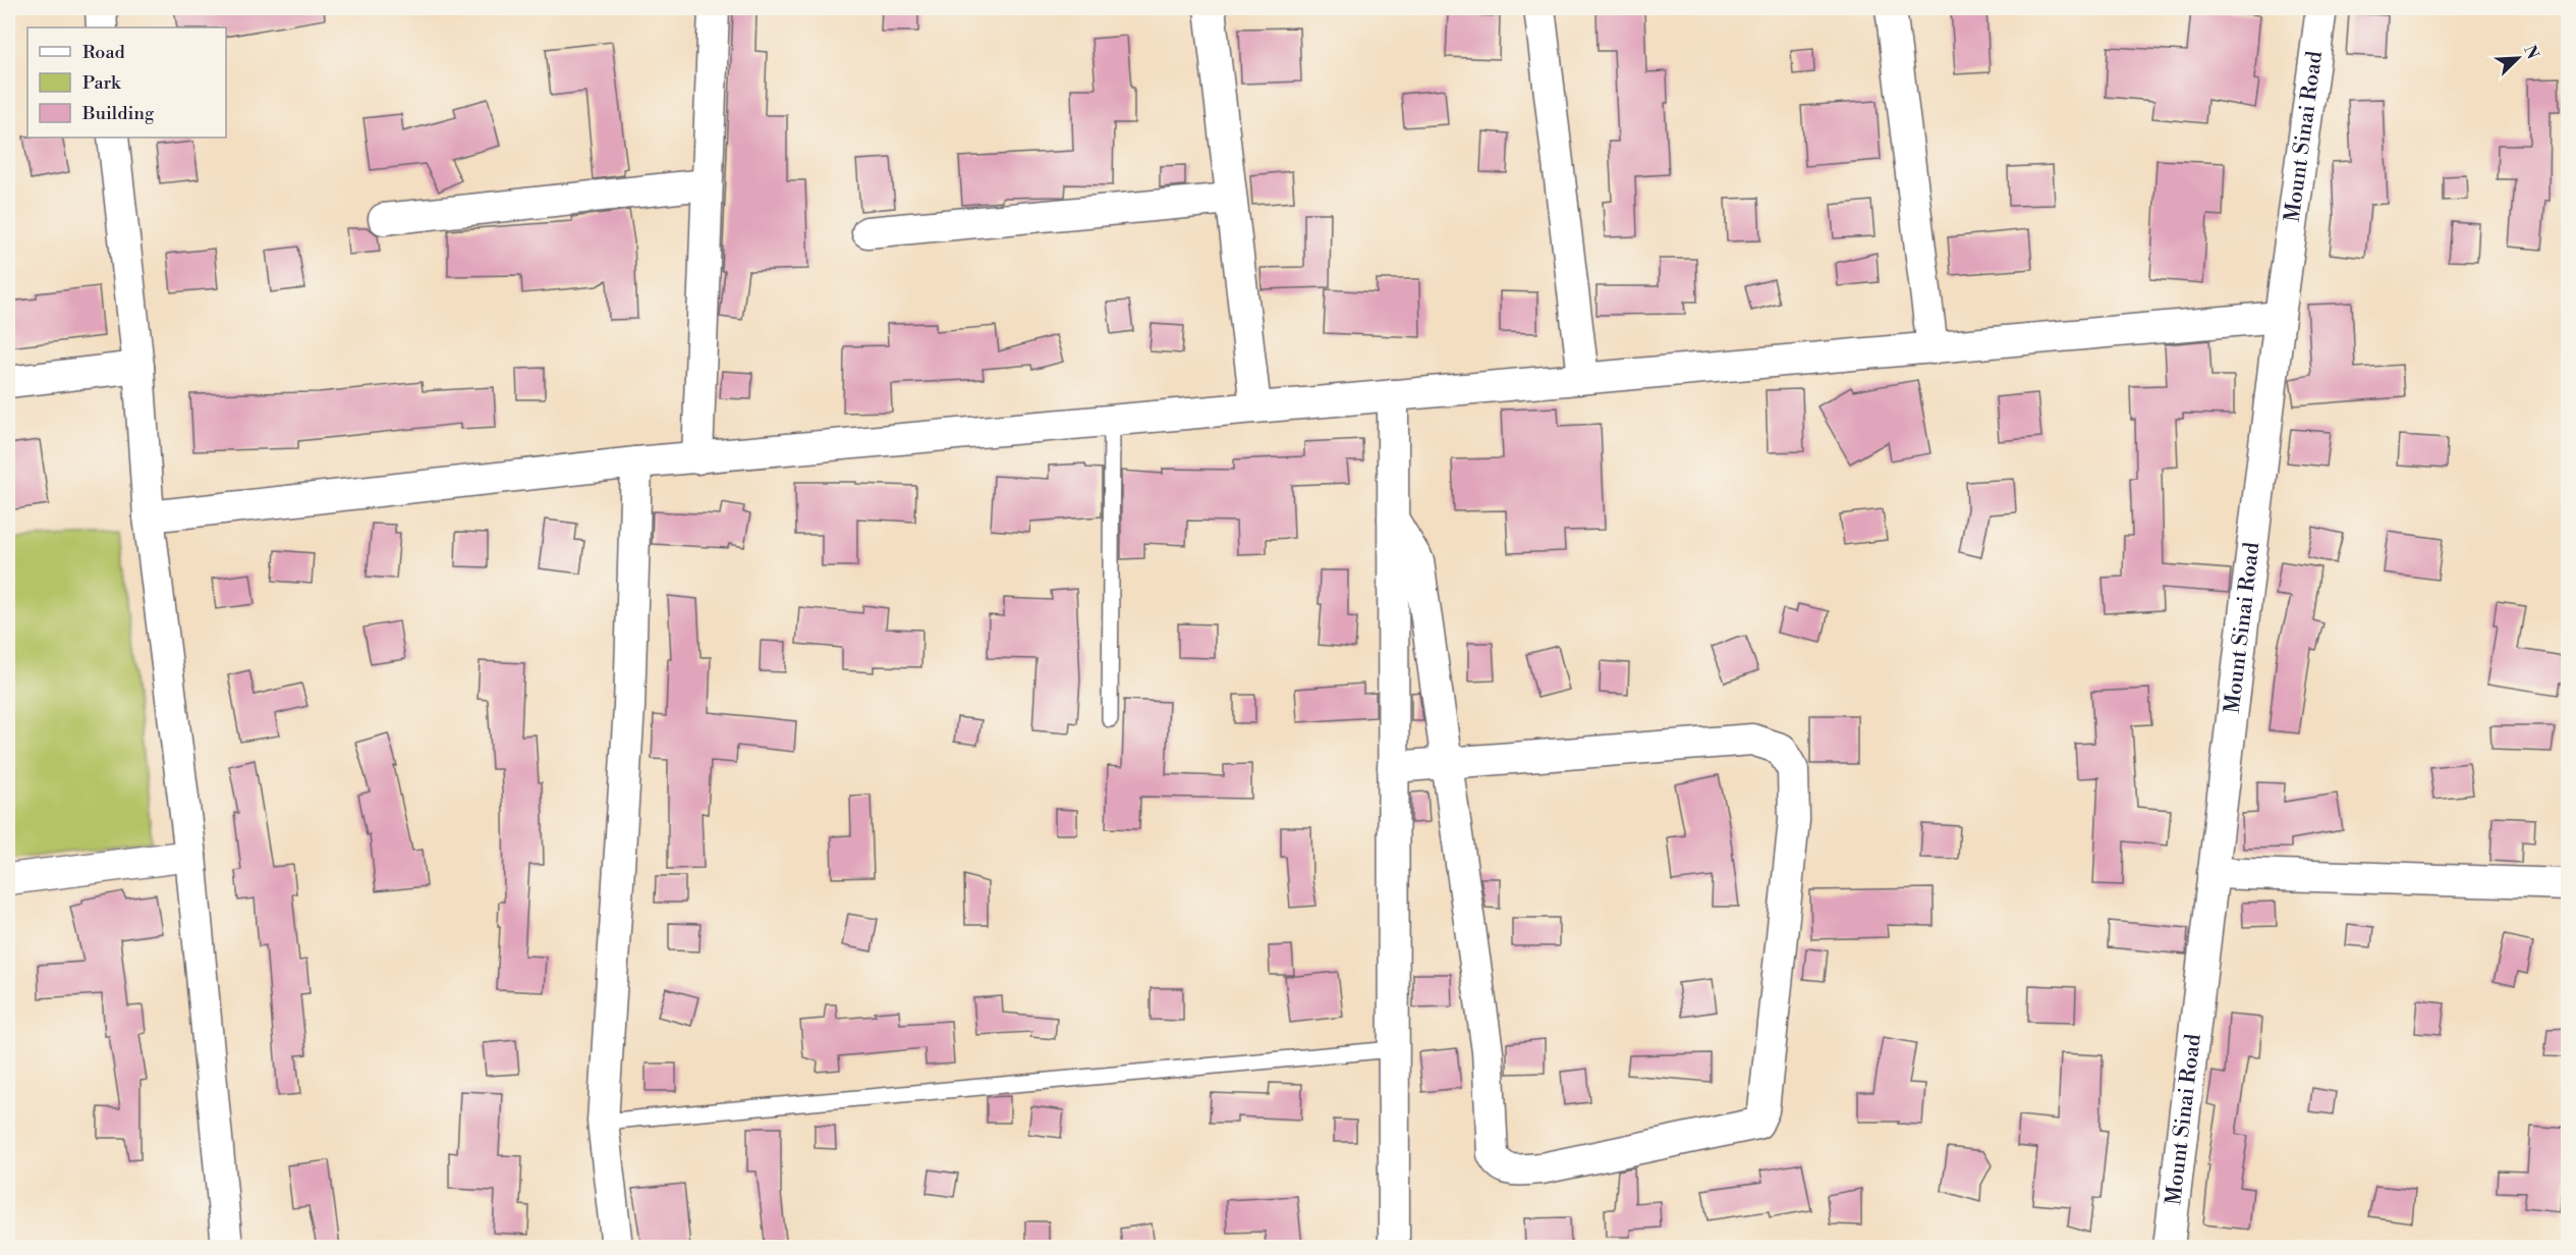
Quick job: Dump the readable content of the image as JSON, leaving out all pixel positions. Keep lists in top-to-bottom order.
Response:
{
  "streets": {
    "street": ["Mount Sinai Road"]
  },
  "legend": ["Road", "Park", "Building"],
  "north": "top right"
}
